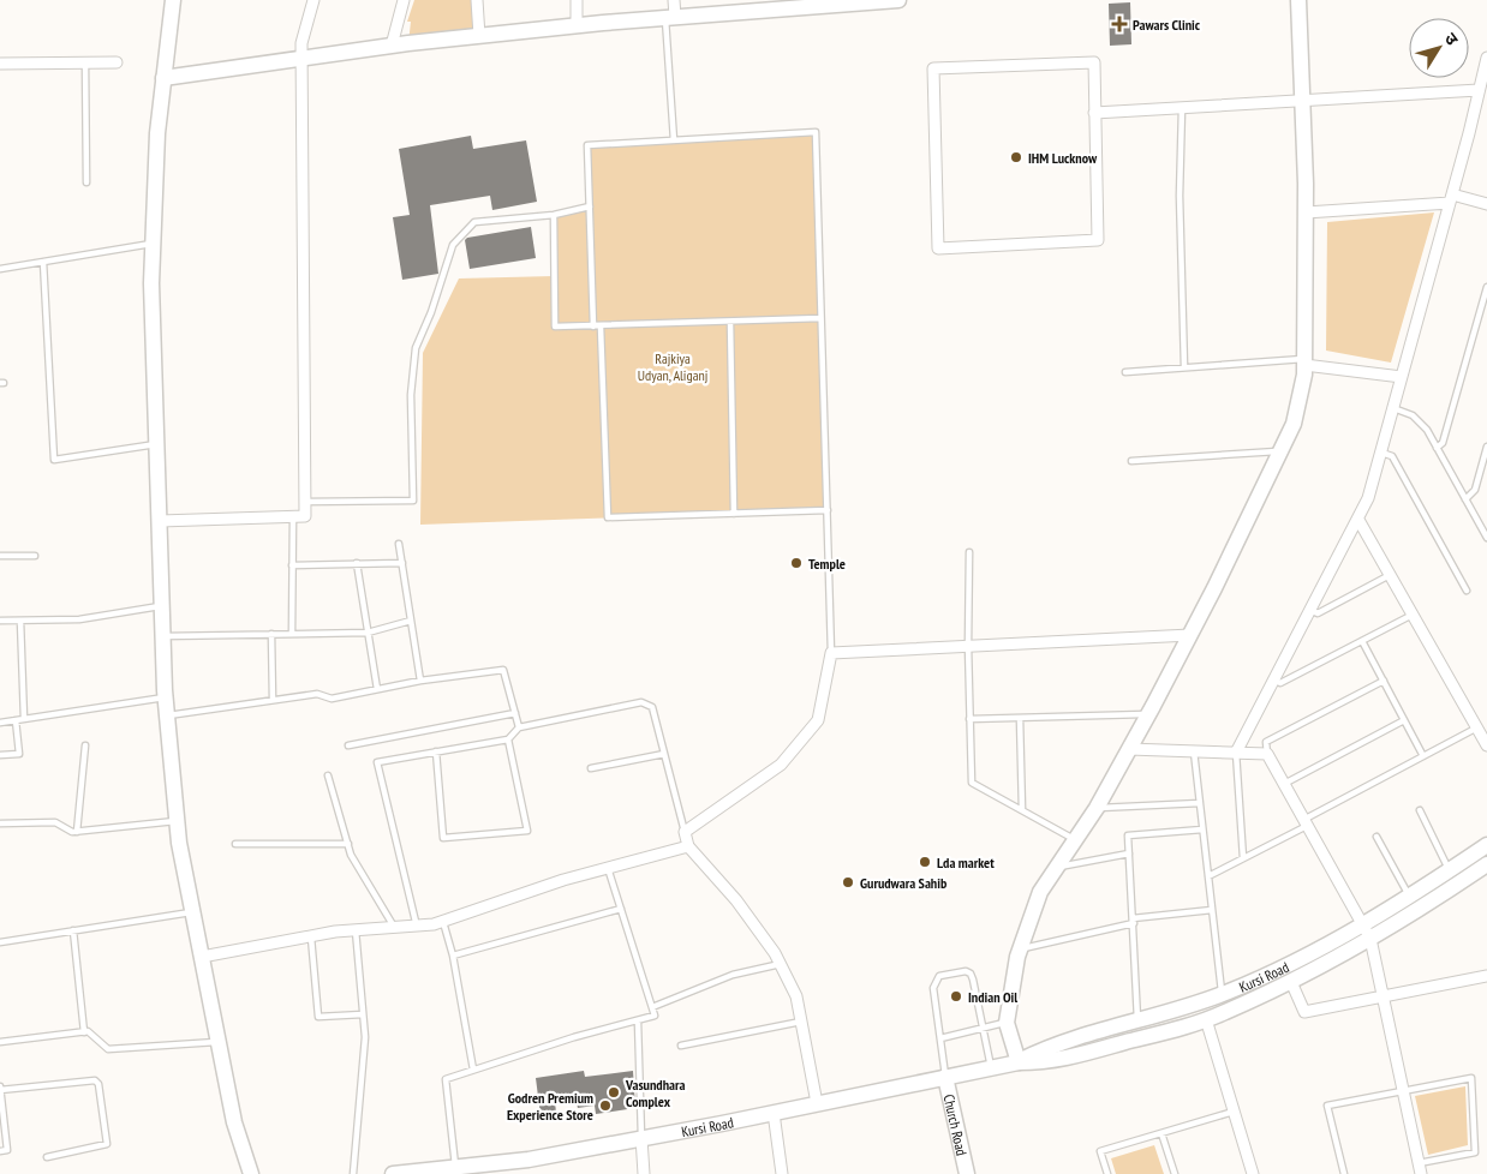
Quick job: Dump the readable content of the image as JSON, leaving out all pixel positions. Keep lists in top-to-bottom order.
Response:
{
  "streets": {
    "street": ["Kursi Road", "Church Road"]
  },
  "crossings": [
    ["Kursi Road", "Church Road"]
  ],
  "parks": ["Rajkiya Udyan, Aliganj"],
  "places": {
    "health": ["Pawars Clinic"],
    "other": [
      "IHM Lucknow",
      "Temple",
      "Lda market",
      "Gurudwara Sahib",
      "Indian Oil",
      "Vasundhara Complex",
      "Godren Premium Experience Store"
    ]
  },
  "north": "top right"
}
